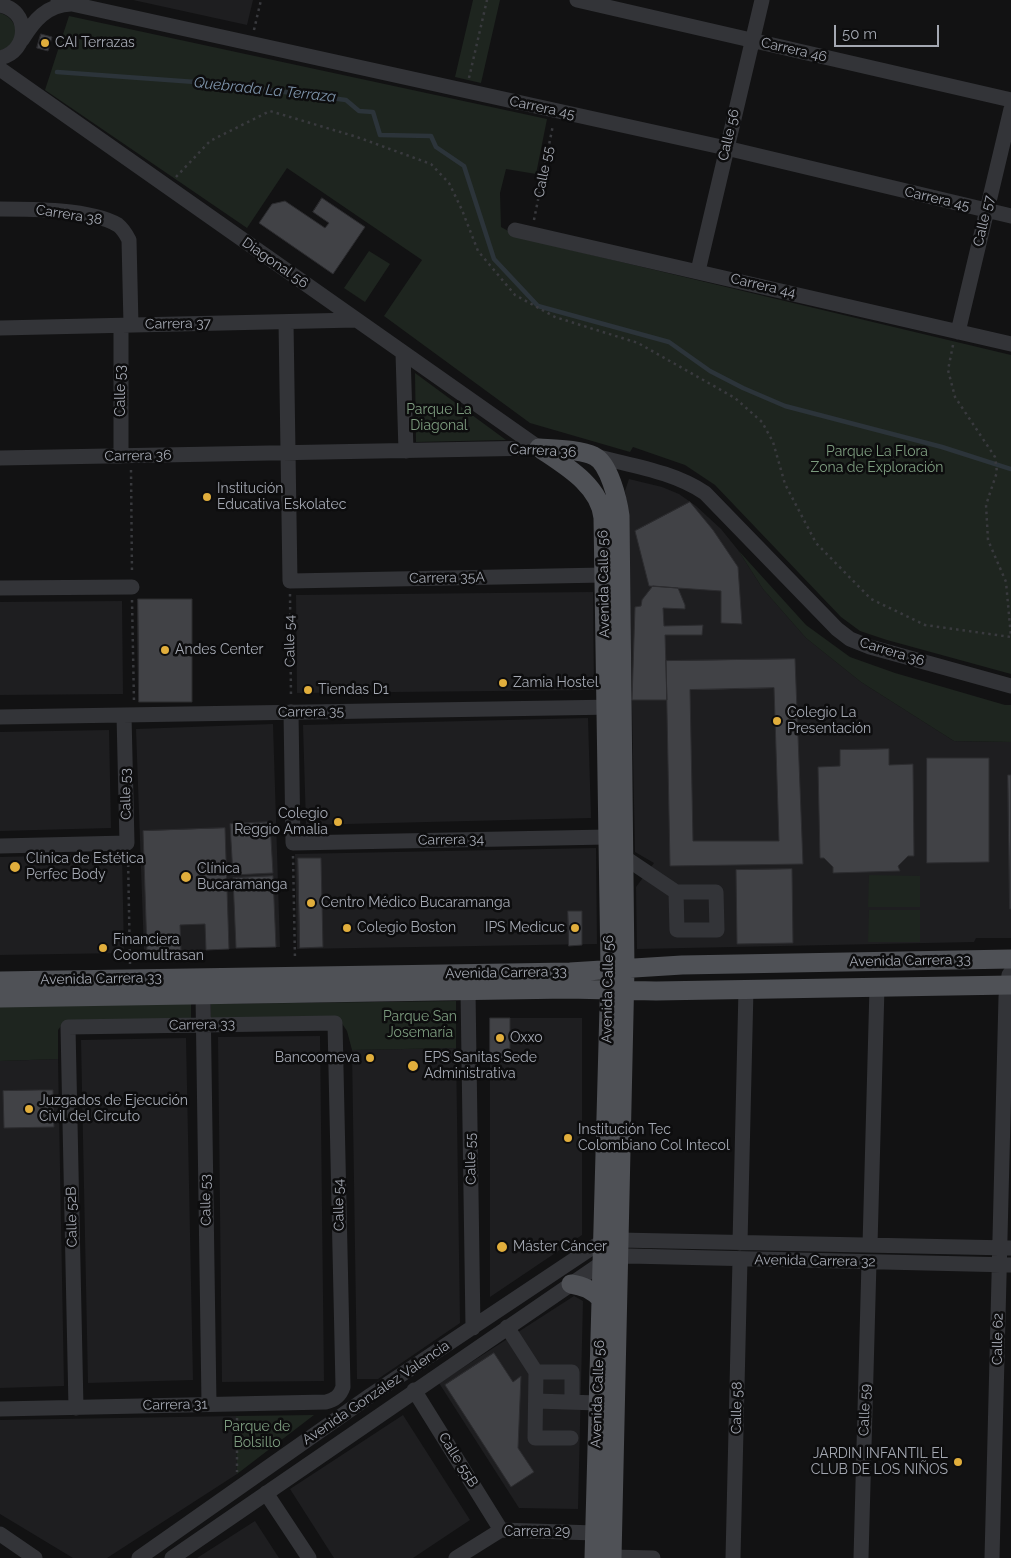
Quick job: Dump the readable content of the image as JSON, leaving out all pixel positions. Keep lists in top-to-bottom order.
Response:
{
  "streets": {
    "main road": ["Carrera 36", "Avenida Calle 56", "Avenida Carrera 33"],
    "street": [
      "Carrera 46",
      "Carrera 45",
      "Calle 56",
      "Calle 55",
      "Carrera 38",
      "Calle 57",
      "Diagonal 56",
      "Carrera 44",
      "Carrera 37",
      "Calle 53",
      "Carrera 35A",
      "Calle 54",
      "Carrera 35",
      "Carrera 34",
      "Carrera 33",
      "Calle 52B",
      "Avenida Carrera 32",
      "Calle 62",
      "Avenida González Valencia",
      "Carrera 31",
      "Calle 58",
      "Calle 59",
      "Calle 55B",
      "Carrera 29"
    ]
  },
  "crossings": [
    ["Carrera 46", "Calle 56"],
    ["Carrera 45", "Calle 56"],
    ["Carrera 45", "Calle 55"],
    ["Carrera 45", "Calle 57"],
    ["Carrera 45", "Diagonal 56"],
    ["Calle 56", "Carrera 44"],
    ["Calle 55", "Carrera 44"],
    ["Calle 55", "Avenida Carrera 33"],
    ["Calle 55", "Avenida González Valencia"],
    ["Carrera 38", "Calle 53"],
    ["Calle 57", "Carrera 44"],
    ["Diagonal 56", "Carrera 37"],
    ["Diagonal 56", "Carrera 36"],
    ["Diagonal 56", "Avenida Calle 56"],
    ["Carrera 37", "Calle 53"],
    ["Calle 53", "Carrera 36"],
    ["Calle 53", "Carrera 35"],
    ["Calle 53", "Avenida Carrera 33"],
    ["Calle 53", "Carrera 33"],
    ["Calle 53", "Carrera 31"],
    ["Carrera 36", "Avenida Calle 56"],
    ["Carrera 35A", "Avenida Calle 56"],
    ["Carrera 35A", "Calle 54"],
    ["Avenida Calle 56", "Carrera 35"],
    ["Avenida Calle 56", "Carrera 34"],
    ["Avenida Calle 56", "Avenida Carrera 33"],
    ["Avenida Calle 56", "Avenida Carrera 32"],
    ["Avenida Calle 56", "Avenida González Valencia"],
    ["Avenida Calle 56", "Carrera 29"],
    ["Calle 54", "Carrera 35"],
    ["Calle 54", "Carrera 33"],
    ["Calle 54", "Carrera 31"],
    ["Avenida Carrera 33", "Calle 62"],
    ["Carrera 33", "Calle 52B"],
    ["Calle 52B", "Carrera 31"],
    ["Avenida Carrera 32", "Calle 62"],
    ["Avenida Carrera 32", "Avenida González Valencia"],
    ["Avenida Carrera 32", "Calle 58"],
    ["Avenida Carrera 32", "Calle 59"],
    ["Avenida González Valencia", "Calle 55B"],
    ["Calle 55B", "Carrera 29"]
  ],
  "water": ["Quebrada La Terraza"],
  "parks": [
    "Parque La Diagonal",
    "Parque La Flora Zona de Exploración",
    "Parque San Josemaría",
    "Parque de Bolsillo"
  ],
  "places": [
    "CAI Terrazas",
    "Institución Educativa Eskolatec",
    "Andes Center",
    "Zamia Hostel",
    "Tiendas D1",
    "Colegio La Presentación",
    "Colegio Reggio Amalia",
    "Clínica de Estética Perfec Body",
    "Clínica Bucaramanga",
    "Centro Médico Bucaramanga",
    "Colegio Boston",
    "IPS Medicuc",
    "Financiera Coomultrasan",
    "Oxxo",
    "Bancoomeva",
    "EPS Sanitas Sede Administrativa",
    "Juzgados de Ejecución Civil del Circuto",
    "Institución Tec Colombiano Col Intecol",
    "Máster Cáncer",
    "JARDIN INFANTIL EL CLUB DE LOS NIÑOS"
  ],
  "scale_bar": "50 m"
}
